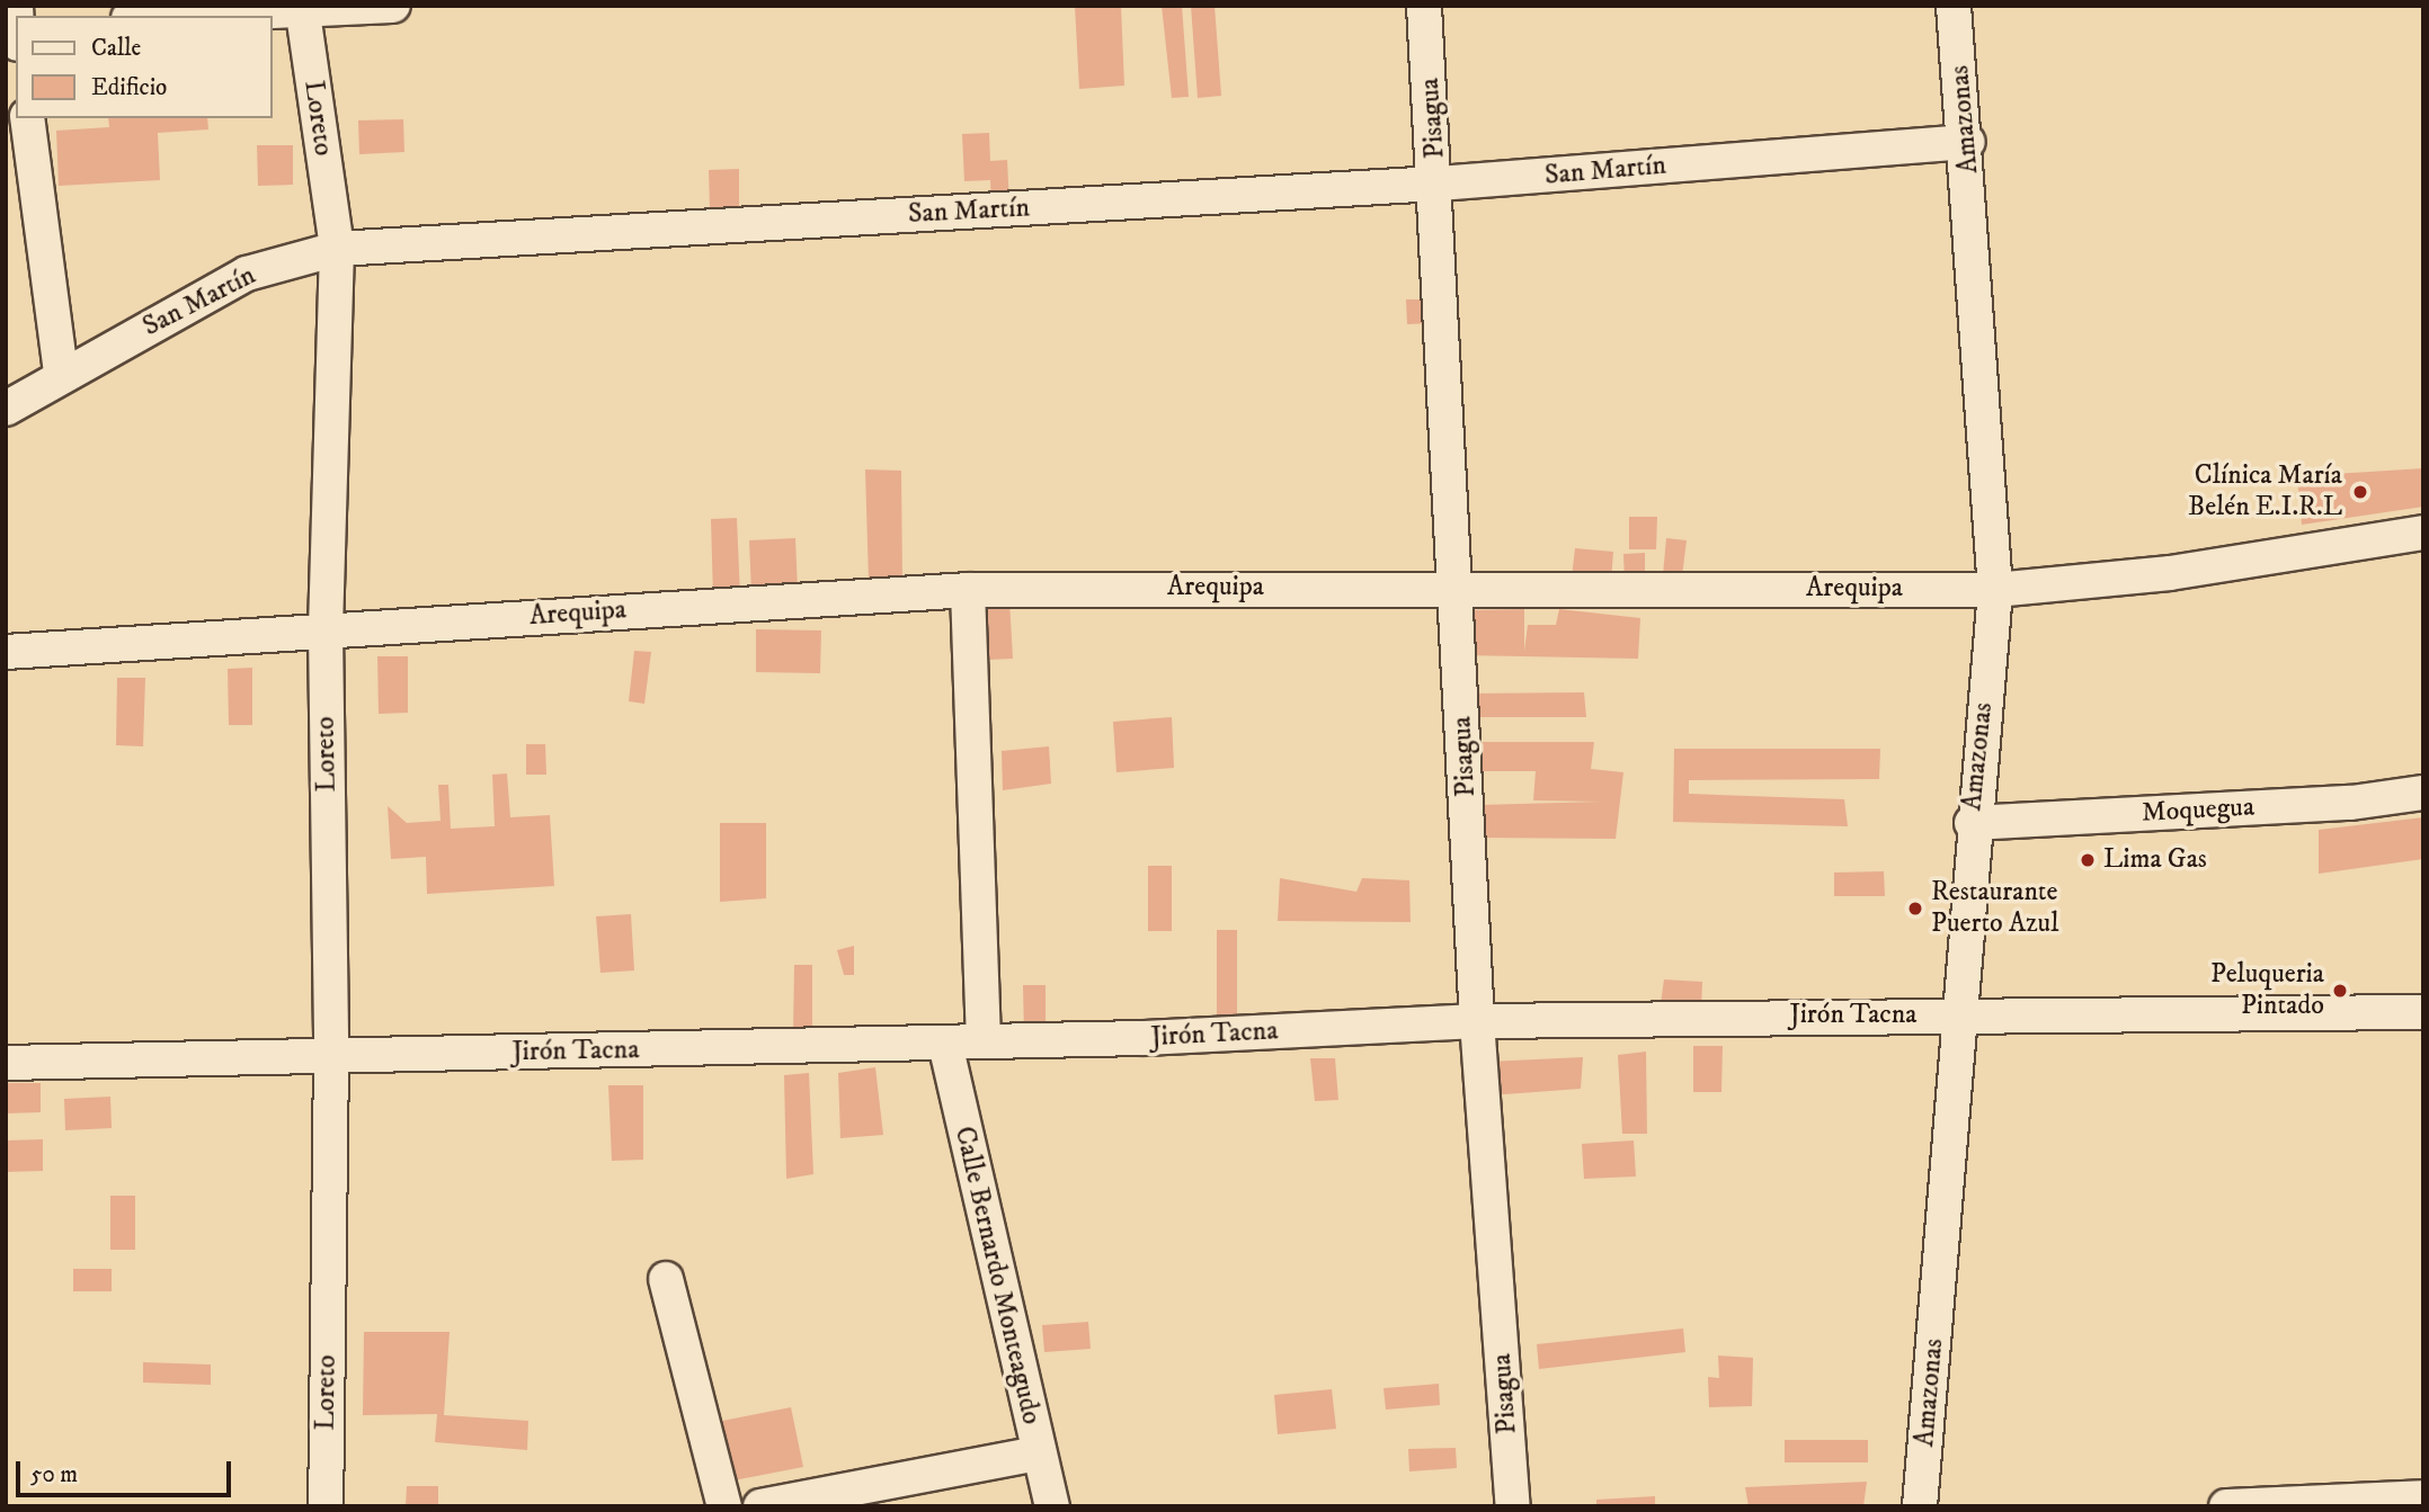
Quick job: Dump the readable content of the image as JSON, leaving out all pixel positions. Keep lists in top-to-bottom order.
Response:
{
  "streets": {
    "street": [
      "Loreto",
      "Pisagua",
      "Amazonas",
      "San Martín",
      "Arequipa",
      "Moquegua",
      "Jirón Tacna",
      "Calle Bernardo Monteagudo"
    ]
  },
  "crossings": [
    ["Loreto", "San Martín"],
    ["Loreto", "Arequipa"],
    ["Loreto", "Jirón Tacna"],
    ["Pisagua", "San Martín"],
    ["Pisagua", "Arequipa"],
    ["Pisagua", "Jirón Tacna"],
    ["Amazonas", "San Martín"],
    ["Amazonas", "Arequipa"],
    ["Amazonas", "Moquegua"],
    ["Amazonas", "Jirón Tacna"],
    ["Jirón Tacna", "Calle Bernardo Monteagudo"]
  ],
  "places": [
    "Clínica María Belén E.I.R.L",
    "Lima Gas",
    "Restaurante Puerto Azul",
    "Peluqueria Pintado"
  ],
  "legend": ["Calle", "Edificio"],
  "scale_bar": "50 m"
}
